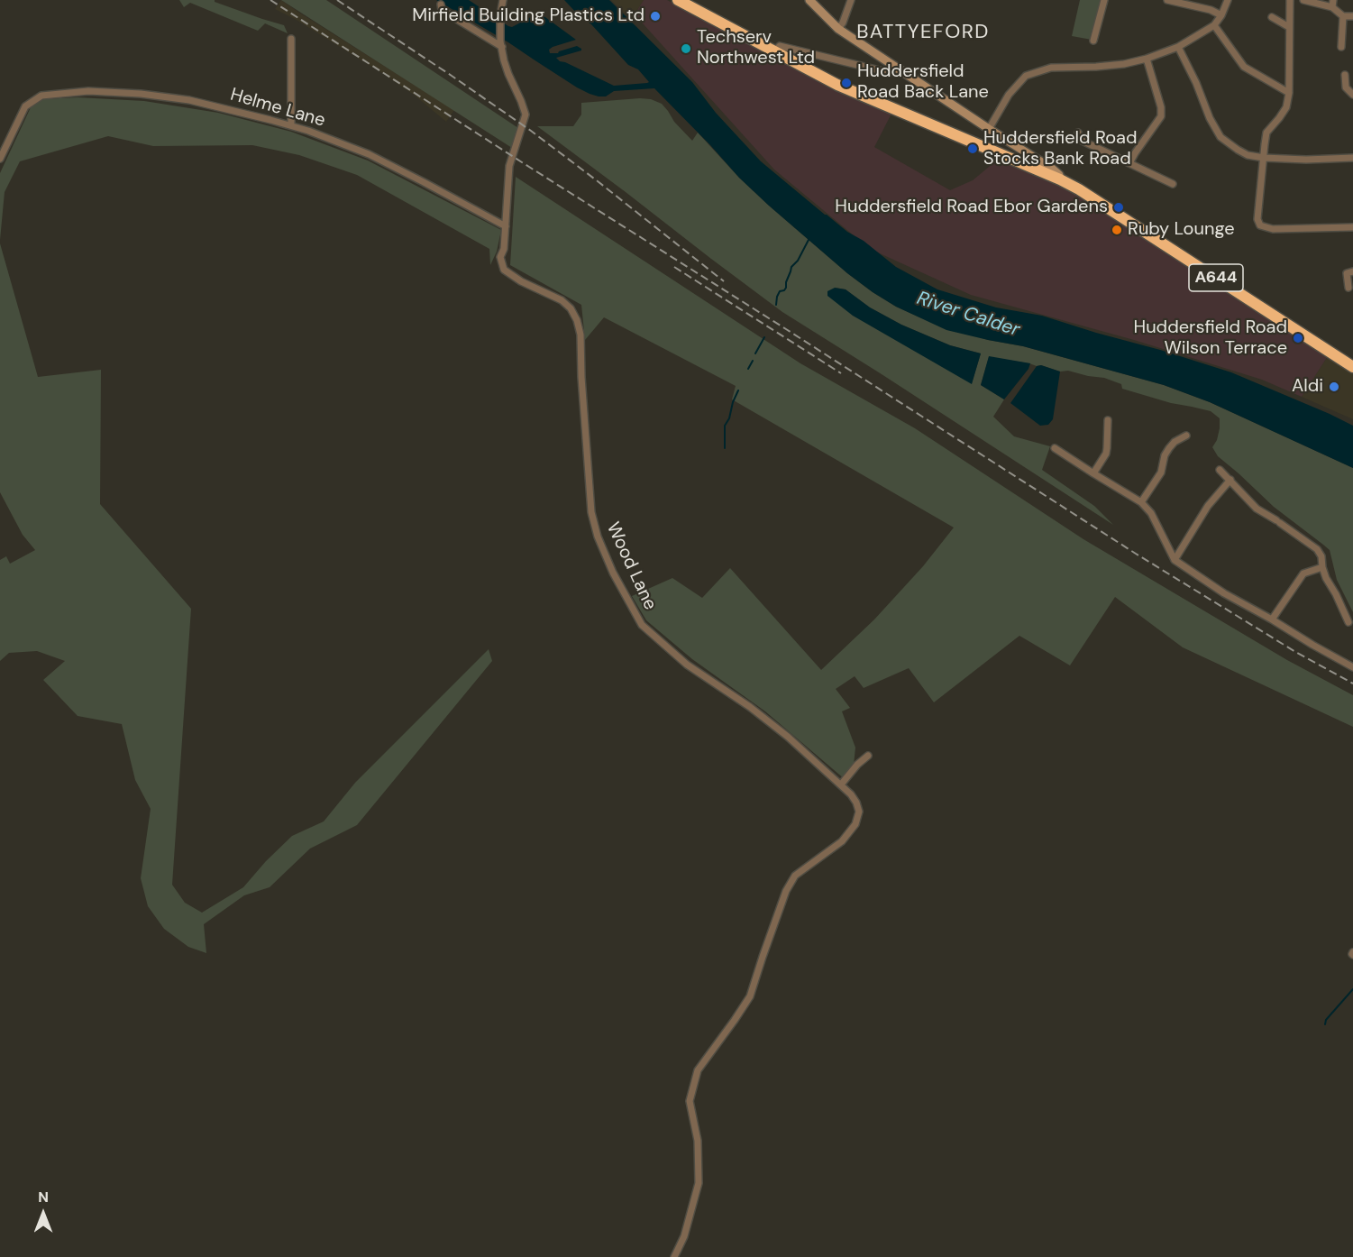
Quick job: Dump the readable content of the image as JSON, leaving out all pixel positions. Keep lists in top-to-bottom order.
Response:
{
  "streets": {
    "highway": ["A644"],
    "street": ["Helme Lane", "Wood Lane"]
  },
  "crossings": [
    ["Helme Lane", "Wood Lane"]
  ],
  "districts": ["BATTYEFORD"],
  "water": ["River Calder"],
  "places": [
    "Mirfield Building Plastics Ltd",
    "Techserv Northwest Ltd",
    "Huddersfield Road Back Lane",
    "Huddersfield Road Stocks Bank Road",
    "Huddersfield Road Ebor Gardens",
    "Ruby Lounge",
    "Huddersfield Road Wilson Terrace",
    "Aldi"
  ],
  "north": "top"
}
